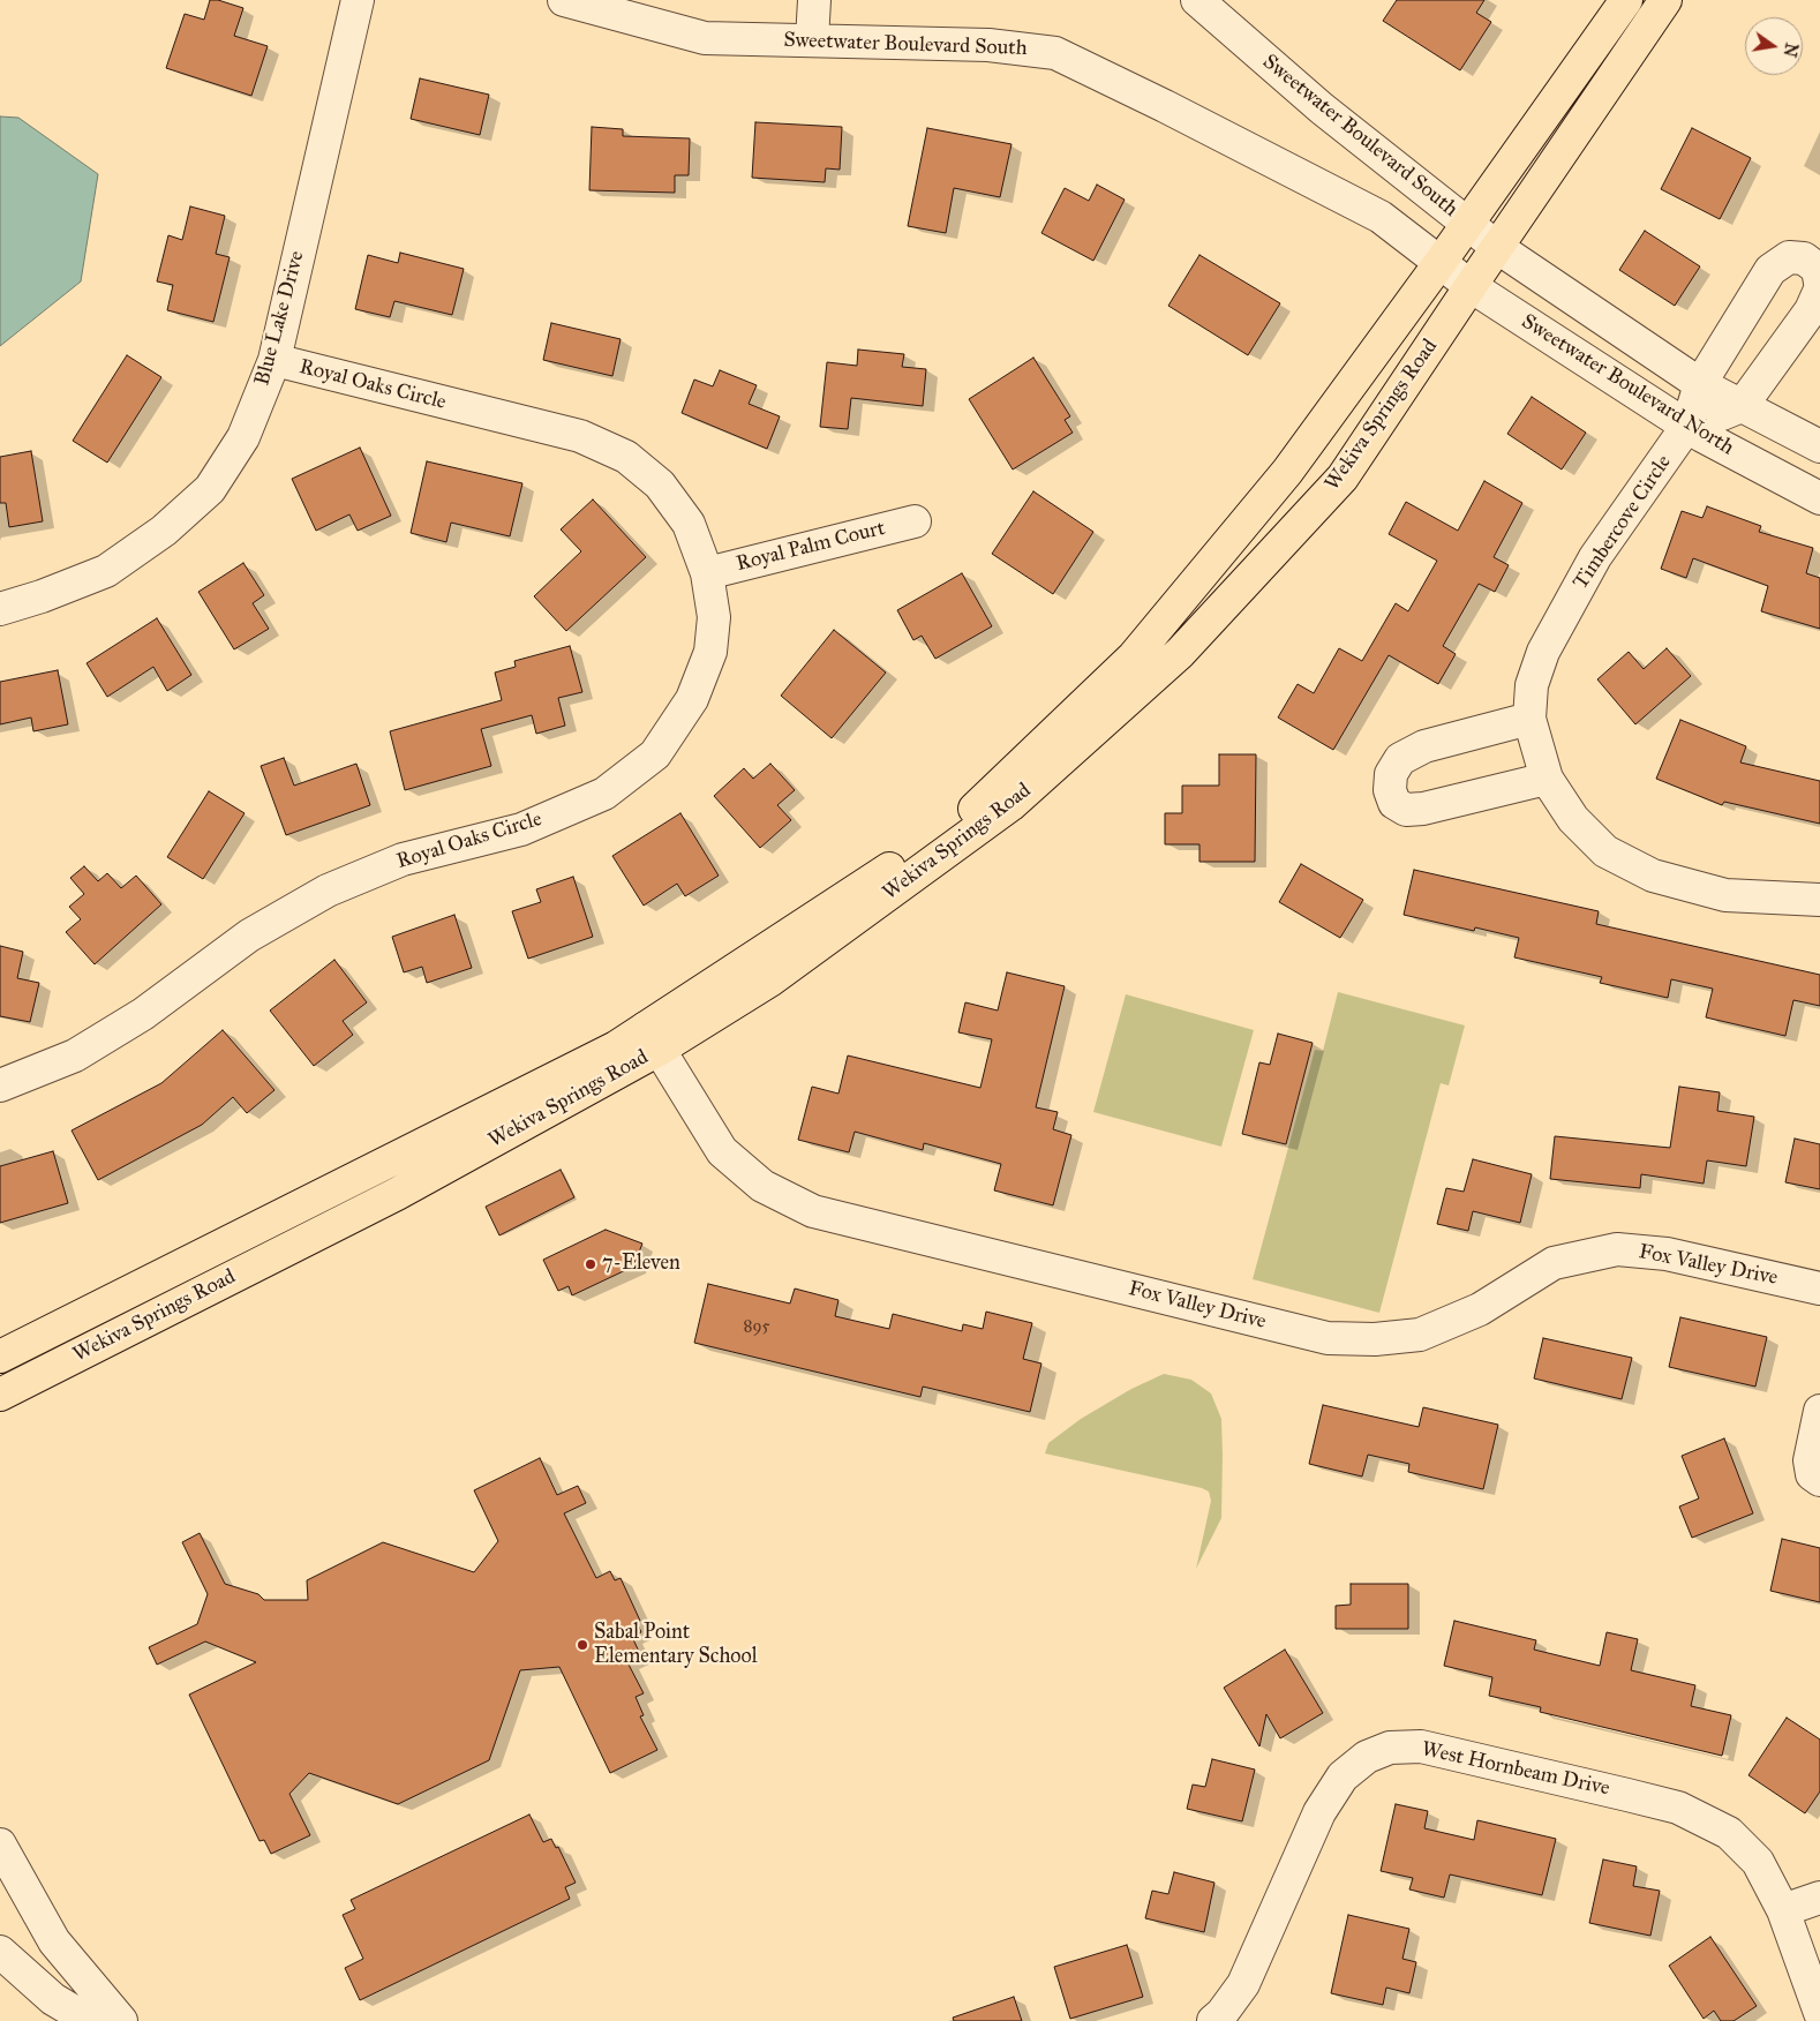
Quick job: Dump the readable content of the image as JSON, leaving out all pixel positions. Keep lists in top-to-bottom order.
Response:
{
  "streets": {
    "main road": ["Wekiva Springs Road"],
    "street": [
      "Sweetwater Boulevard South",
      "Blue Lake Drive",
      "Royal Oaks Circle",
      "Sweetwater Boulevard North",
      "Timbercove Circle",
      "Royal Palm Court",
      "Fox Valley Drive",
      "West Hornbeam Drive"
    ]
  },
  "crossings": [
    ["Sweetwater Boulevard South", "Sweetwater Boulevard North"],
    ["Sweetwater Boulevard South", "Wekiva Springs Road"],
    ["Blue Lake Drive", "Royal Oaks Circle"],
    ["Royal Oaks Circle", "Royal Palm Court"],
    ["Sweetwater Boulevard North", "Wekiva Springs Road"],
    ["Sweetwater Boulevard North", "Timbercove Circle"],
    ["Wekiva Springs Road", "Fox Valley Drive"]
  ],
  "places": ["7-Eleven", "Sabal Point Elementary School"],
  "house_numbers": ["895"],
  "north": "right"
}
